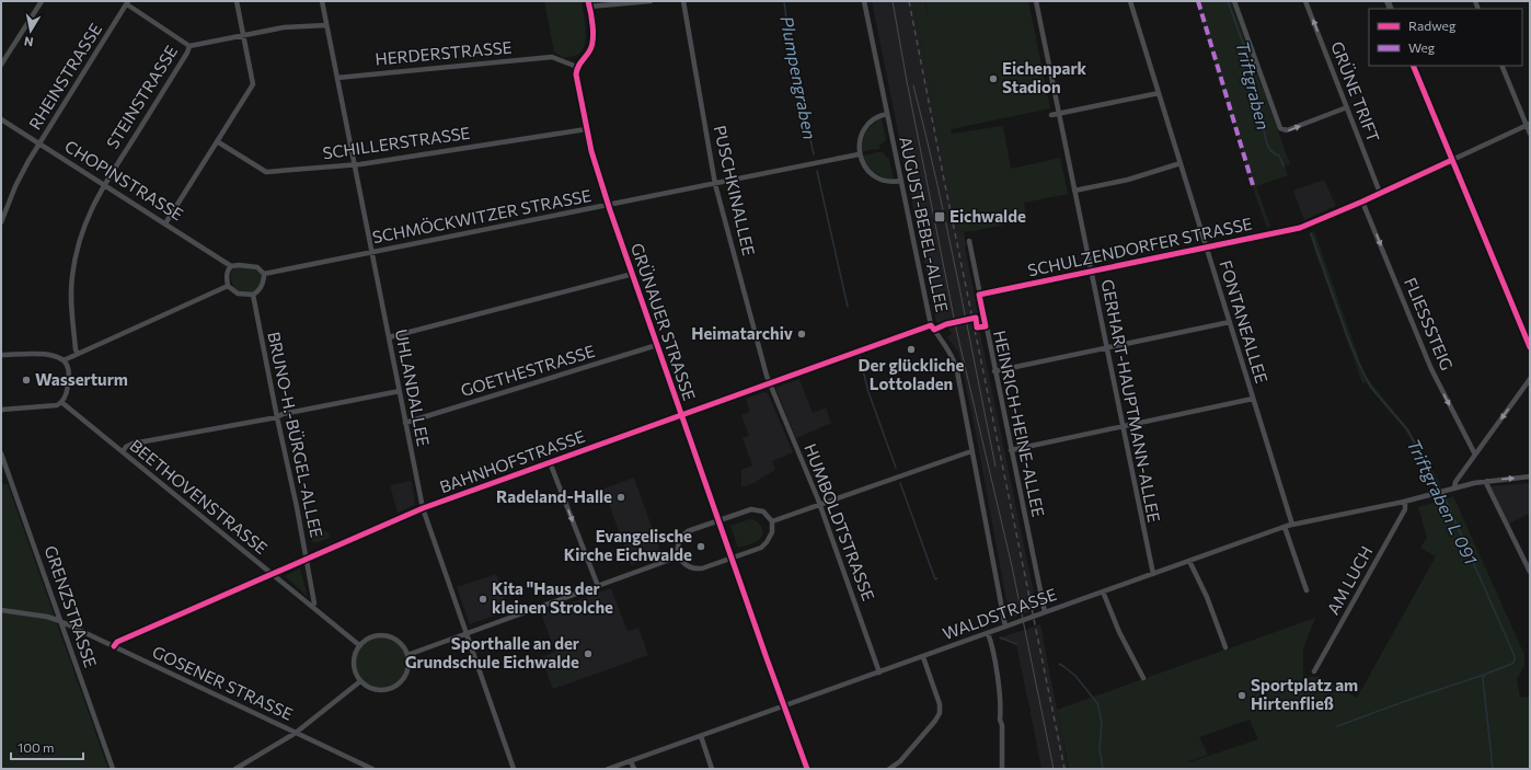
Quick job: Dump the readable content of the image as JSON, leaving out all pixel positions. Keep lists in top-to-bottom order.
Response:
{
  "streets": {
    "street": [
      "HERDERSTRASSE",
      "RHEINSTRASSE",
      "GRÜNE TRIFT",
      "STEINSTRASSE",
      "SCHILLERSTRASSE",
      "CHOPINSTRASSE",
      "PUSCHKINALLEE",
      "SCHMÖCKWITZER STRASSE",
      "AUGUST-BEBEL-ALLEE",
      "SCHULZENDORFER STRASSE",
      "GRÜNAUER STRASSE",
      "FONTANEALLEE",
      "FLIESSSTEIG",
      "GOETHESTRASSE",
      "UHLANDALLEE",
      "GERHART-HAUPTMANN-ALLEE",
      "HEINRICH-HEINE-ALLEE",
      "BRUNO-H.-BÜRGEL-ALLEE",
      "BAHNHOFSTRASSE",
      "BEETHOVENSTRASSE",
      "HUMBOLDTSTRASSE",
      "AM LUCH",
      "GRENZSTRASSE",
      "WALDSTRASSE",
      "GOSENER STRASSE"
    ]
  },
  "crossings": [
    ["HERDERSTRASSE", "GRÜNAUER STRASSE"],
    ["HERDERSTRASSE", "UHLANDALLEE"],
    ["RHEINSTRASSE", "CHOPINSTRASSE"],
    ["GRÜNE TRIFT", "SCHULZENDORFER STRASSE"],
    ["STEINSTRASSE", "CHOPINSTRASSE"],
    ["SCHILLERSTRASSE", "GRÜNAUER STRASSE"],
    ["SCHILLERSTRASSE", "UHLANDALLEE"],
    ["CHOPINSTRASSE", "SCHMÖCKWITZER STRASSE"],
    ["CHOPINSTRASSE", "BRUNO-H.-BÜRGEL-ALLEE"],
    ["PUSCHKINALLEE", "SCHMÖCKWITZER STRASSE"],
    ["PUSCHKINALLEE", "BAHNHOFSTRASSE"],
    ["PUSCHKINALLEE", "HUMBOLDTSTRASSE"],
    ["SCHMÖCKWITZER STRASSE", "GRÜNAUER STRASSE"],
    ["SCHMÖCKWITZER STRASSE", "UHLANDALLEE"],
    ["SCHMÖCKWITZER STRASSE", "BRUNO-H.-BÜRGEL-ALLEE"],
    ["AUGUST-BEBEL-ALLEE", "BAHNHOFSTRASSE"],
    ["AUGUST-BEBEL-ALLEE", "WALDSTRASSE"],
    ["SCHULZENDORFER STRASSE", "FONTANEALLEE"],
    ["SCHULZENDORFER STRASSE", "FLIESSSTEIG"],
    ["SCHULZENDORFER STRASSE", "GERHART-HAUPTMANN-ALLEE"],
    ["SCHULZENDORFER STRASSE", "HEINRICH-HEINE-ALLEE"],
    ["GRÜNAUER STRASSE", "GOETHESTRASSE"],
    ["GRÜNAUER STRASSE", "BAHNHOFSTRASSE"],
    ["GRÜNAUER STRASSE", "WALDSTRASSE"],
    ["FONTANEALLEE", "WALDSTRASSE"],
    ["GOETHESTRASSE", "UHLANDALLEE"],
    ["UHLANDALLEE", "BAHNHOFSTRASSE"],
    ["GERHART-HAUPTMANN-ALLEE", "WALDSTRASSE"],
    ["HEINRICH-HEINE-ALLEE", "WALDSTRASSE"],
    ["BRUNO-H.-BÜRGEL-ALLEE", "BAHNHOFSTRASSE"],
    ["BRUNO-H.-BÜRGEL-ALLEE", "BEETHOVENSTRASSE"],
    ["BAHNHOFSTRASSE", "BEETHOVENSTRASSE"],
    ["BAHNHOFSTRASSE", "HUMBOLDTSTRASSE"],
    ["BAHNHOFSTRASSE", "GOSENER STRASSE"],
    ["HUMBOLDTSTRASSE", "WALDSTRASSE"],
    ["AM LUCH", "WALDSTRASSE"],
    ["GRENZSTRASSE", "GOSENER STRASSE"]
  ],
  "one_way": ["GRÜNE TRIFT", "FLIESSSTEIG"],
  "water": ["Plumpengraben", "Triftgraben", "Triftgraben L 091"],
  "places": {
    "other": [
      "Eichenpark Stadion",
      "Heimatarchiv",
      "Der glückliche Lottoladen",
      "Wasserturm",
      "Radeland-Halle",
      "Evangelische Kirche Eichwalde",
      "Kita \"Haus der kleinen Strolche",
      "Sporthalle an der Grundschule Eichwalde",
      "Sportplatz am Hirtenfließ"
    ],
    "transit": ["Eichwalde"]
  },
  "legend": ["Radweg", "Weg"],
  "scale_bar": "100 m",
  "north": "bottom"
}
